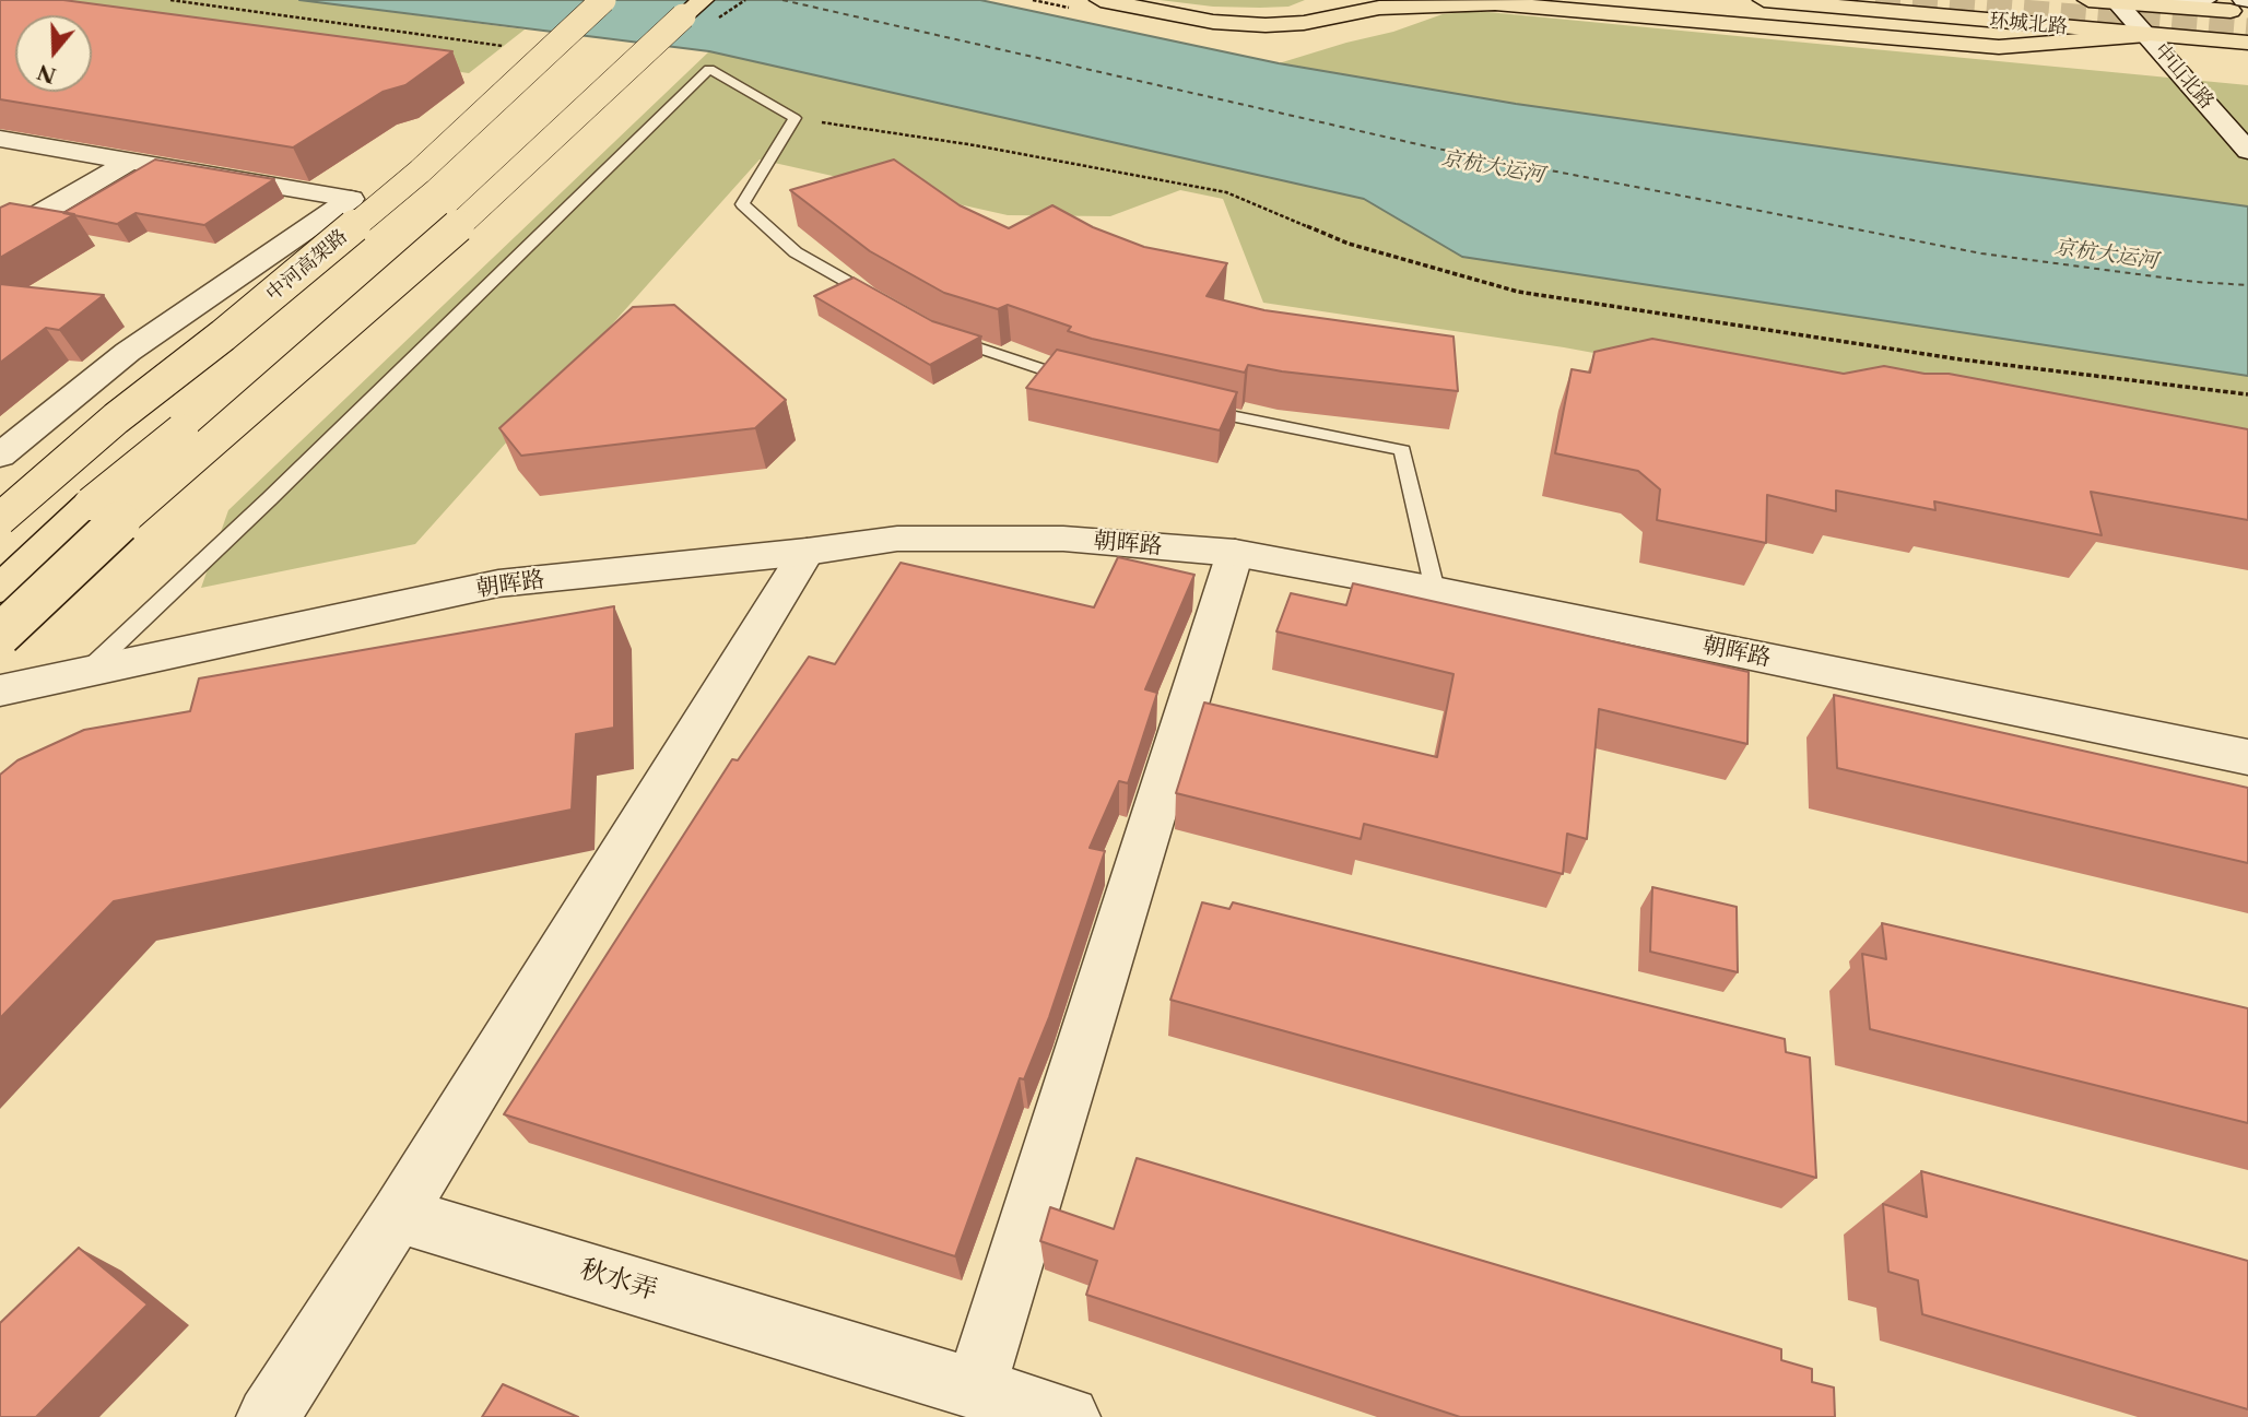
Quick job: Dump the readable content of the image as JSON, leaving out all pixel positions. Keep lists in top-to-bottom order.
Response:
{
  "streets": {
    "main road": ["环城北路", "中河高架路"],
    "street": ["中山北路", "朝晖路", "秋水弄"]
  },
  "crossings": [
    ["环城北路", "中山北路"]
  ],
  "water": ["京杭大运河"],
  "north": "bottom"
}
